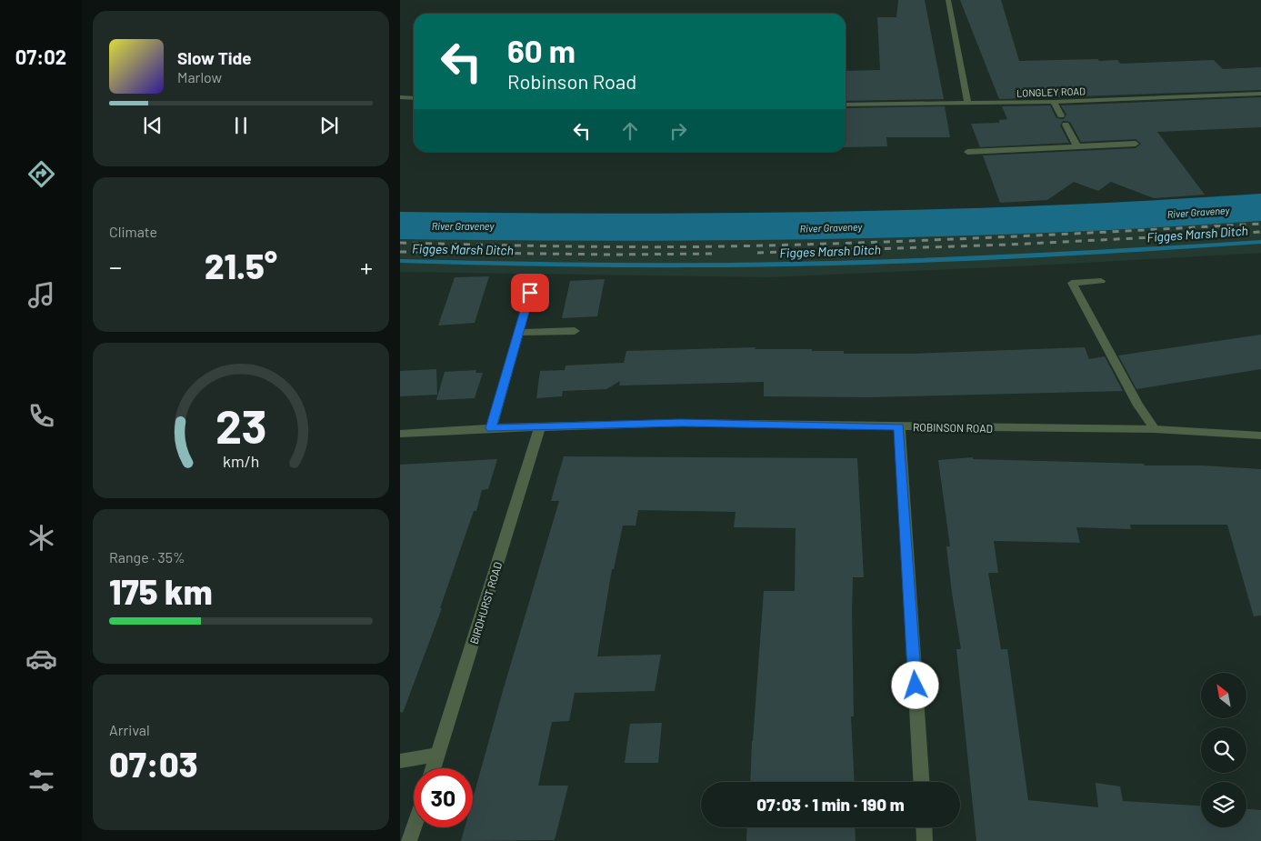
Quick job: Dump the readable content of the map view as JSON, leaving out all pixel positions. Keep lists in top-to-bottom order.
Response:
{
  "streets": {
    "street": ["LONGLEY ROAD", "ROBINSON ROAD", "BIRDHURST ROAD"]
  },
  "crossings": [
    ["ROBINSON ROAD", "BIRDHURST ROAD"]
  ],
  "water": ["River Graveney", "Figges Marsh Ditch"],
  "north": "top left",
  "page": {
    "tabs": "07:02",
    "turn": ["60 m", "Robinson Road"],
    "song": ["Slow Tide", "Marlow"],
    "tile": [
      "Climate",
      ["Range · 35%", "175 km"],
      ["Arrival", "07:03"]
    ],
    "heat": ["−", "21.5°", "+"],
    "limit": "30",
    "trip": "07:03 · 1 min · 190 m",
    "gauge": ["23", "km/h"]
  }
}
